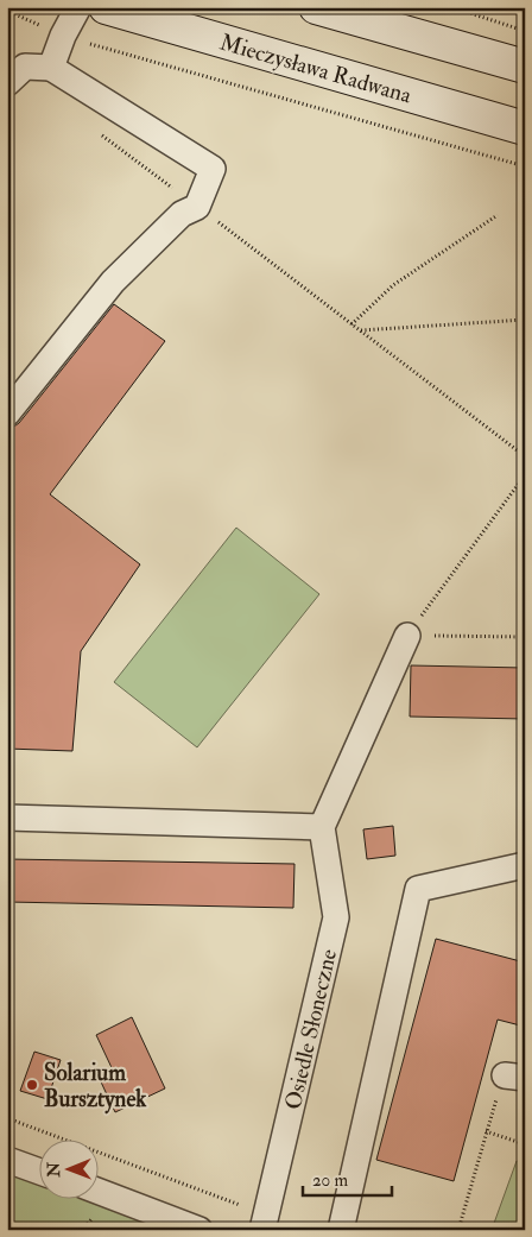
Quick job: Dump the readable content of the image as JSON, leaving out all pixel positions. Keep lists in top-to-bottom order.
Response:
{
  "streets": {
    "main road": ["Mieczysława Radwana"],
    "street": ["Osiedle Słoneczne"]
  },
  "places": ["Solarium Bursztynek"],
  "scale_bar": "20 m",
  "north": "left"
}
